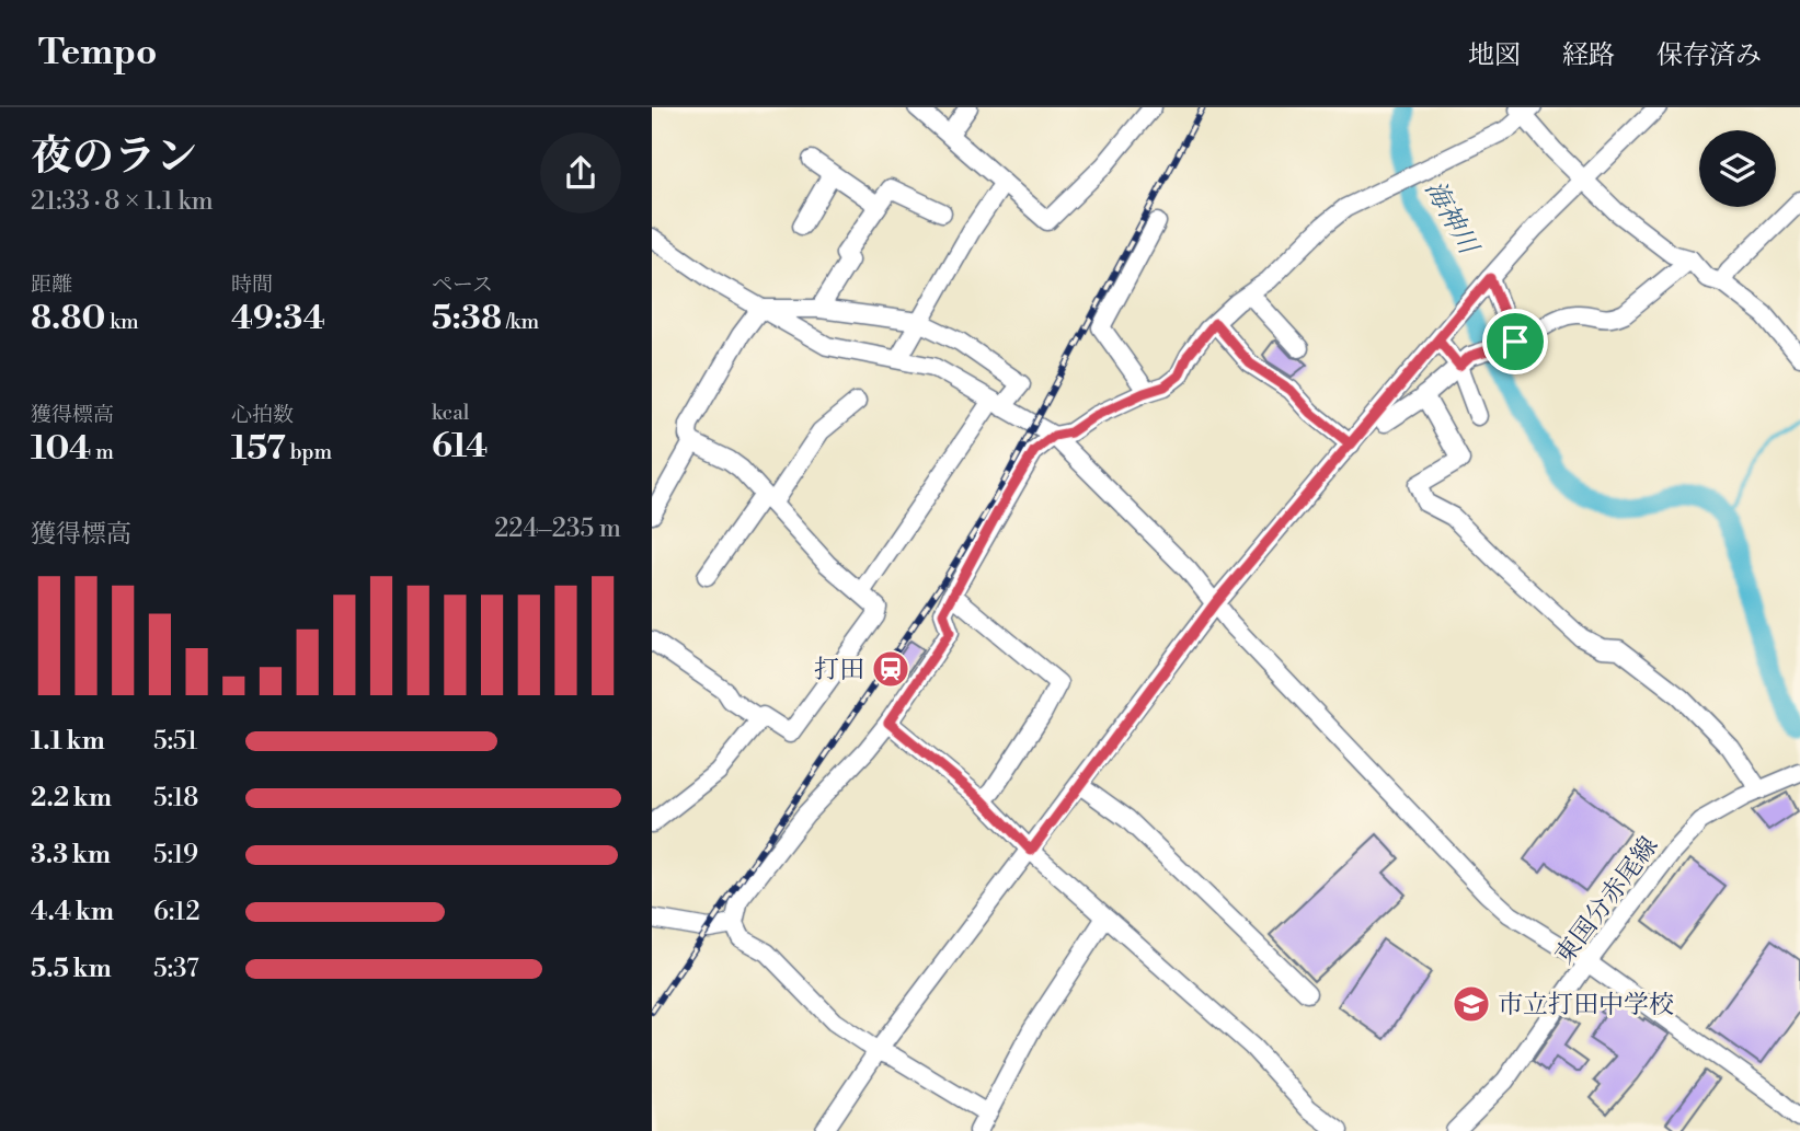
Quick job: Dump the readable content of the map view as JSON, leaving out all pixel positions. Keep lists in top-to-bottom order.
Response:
{
  "streets": {
    "street": ["東国分赤尾線"]
  },
  "water": ["海神川"],
  "places": {
    "station": ["打田"],
    "school or university": ["市立打田中学校"]
  },
  "page": {
    "header": "Tempo",
    "nav": ["地図", "経路", "保存済み"],
    "heading": ["夜のラン", "21:33 · 8 × 1.1 km"],
    "stats": [
      ["距離", "8.80 km"],
      ["時間", "49:34"],
      ["ペース", "5:38 /km"],
      ["獲得標高", "104 m"],
      ["心拍数", "157 bpm"],
      ["kcal", "614"]
    ],
    "chart": ["獲得標高", "224–235 m"],
    "list": [
      {
        "name": "1.1 km",
        "note": "5:51"
      },
      {
        "name": "2.2 km",
        "note": "5:18"
      },
      {
        "name": "3.3 km",
        "note": "5:19"
      },
      {
        "name": "4.4 km",
        "note": "6:12"
      },
      {
        "name": "5.5 km",
        "note": "5:37"
      }
    ]
  }
}
